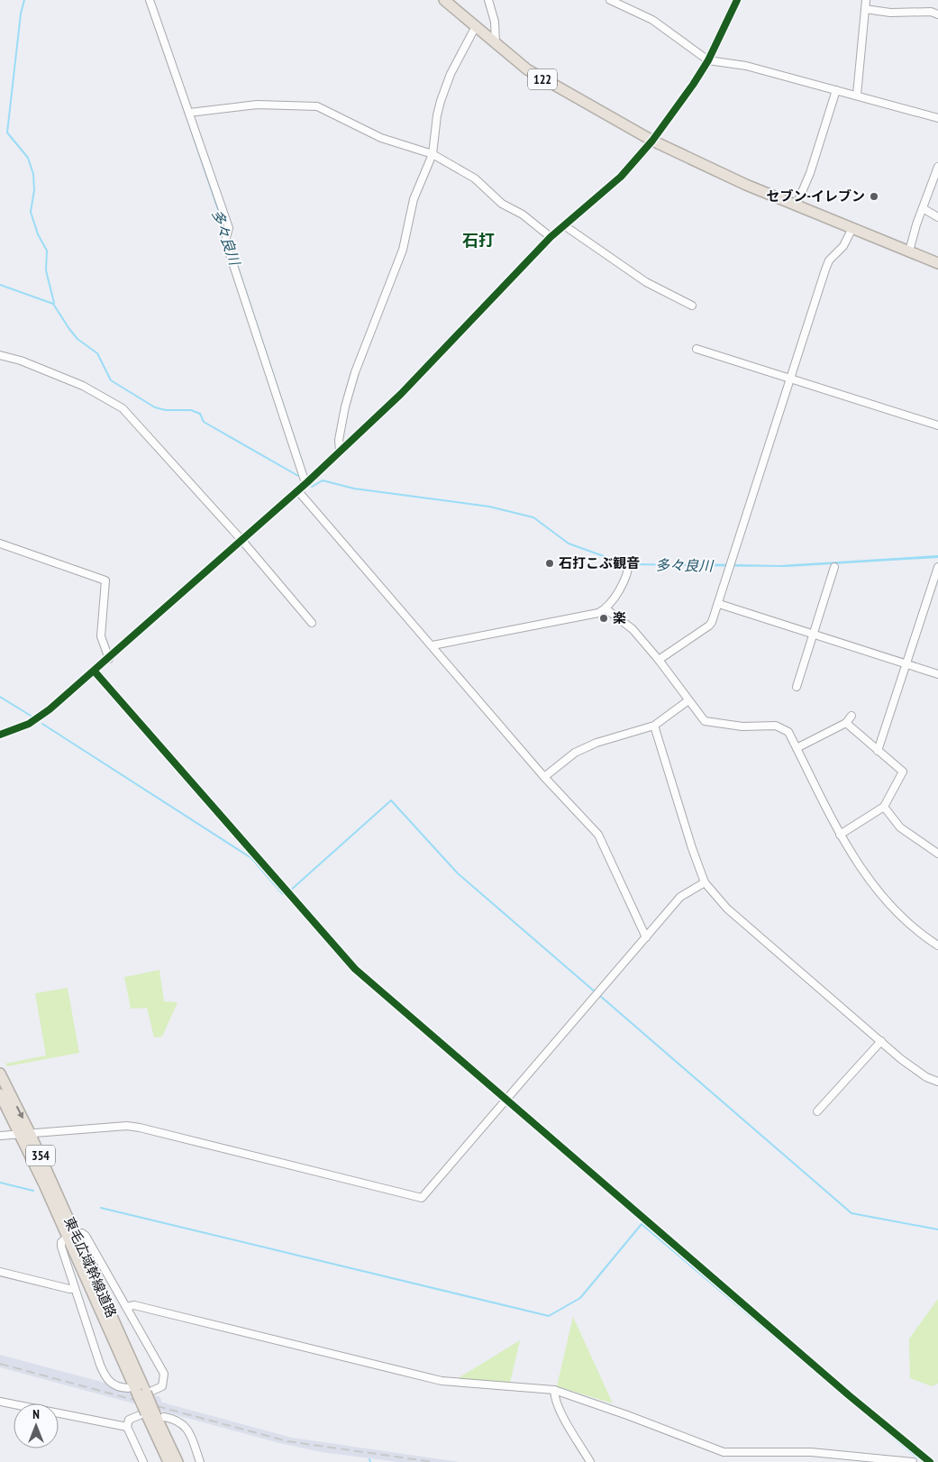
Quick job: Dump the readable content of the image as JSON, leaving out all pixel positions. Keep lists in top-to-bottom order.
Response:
{
  "streets": {
    "highway": ["122", "354", "東毛広域幹線道路"]
  },
  "districts": ["石打"],
  "water": ["多々良川"],
  "places": ["セブン-イレブン", "石打こぶ観音", "楽"],
  "north": "top"
}
